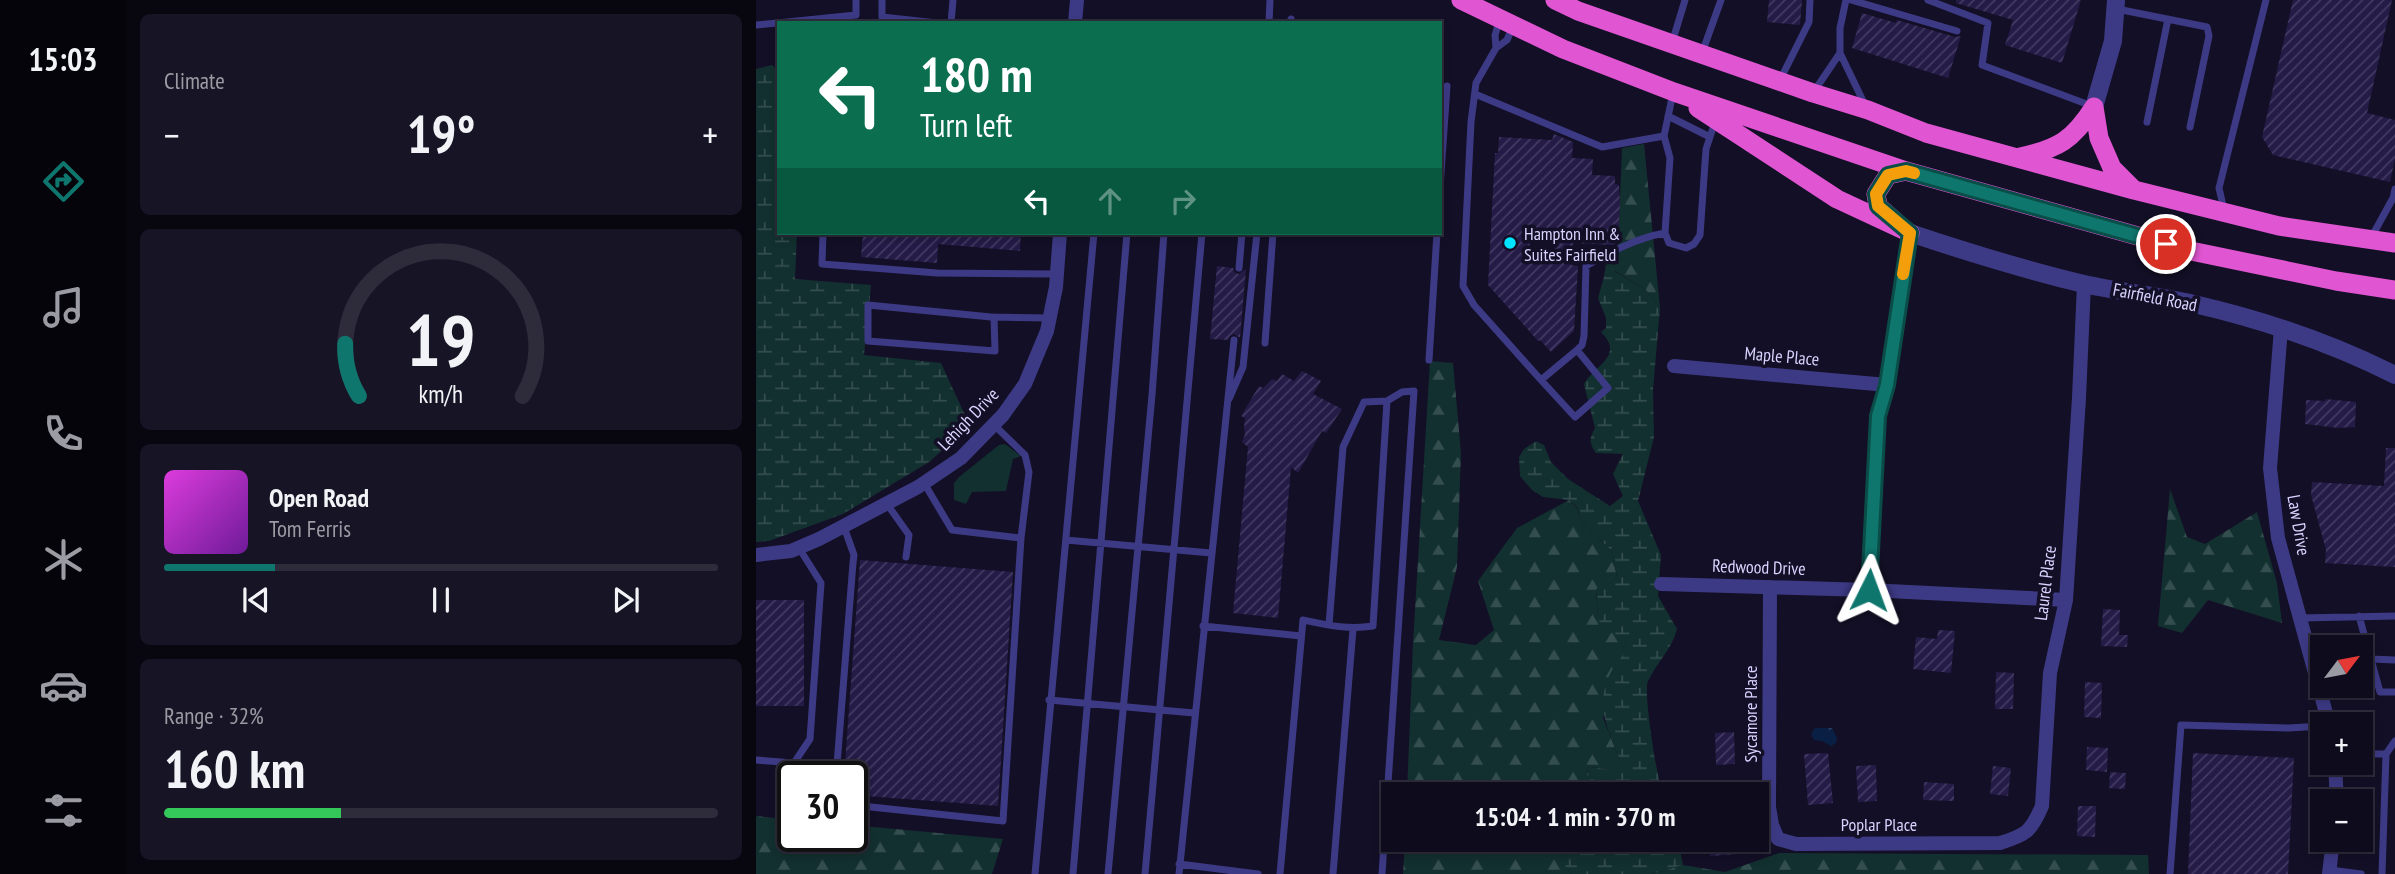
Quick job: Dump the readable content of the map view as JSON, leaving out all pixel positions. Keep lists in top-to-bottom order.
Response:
{
  "streets": {
    "street": [
      "Fairfield Road",
      "Maple Place",
      "Lehigh Drive",
      "Law Drive",
      "Redwood Drive",
      "Laurel Place",
      "Sycamore Place",
      "Poplar Place"
    ]
  },
  "crossings": [
    ["Fairfield Road", "Law Drive"],
    ["Fairfield Road", "Laurel Place"],
    ["Redwood Drive", "Laurel Place"],
    ["Redwood Drive", "Sycamore Place"],
    ["Laurel Place", "Poplar Place"],
    ["Sycamore Place", "Poplar Place"]
  ],
  "places": ["Hampton Inn & Suites Fairfield"],
  "north": "top right",
  "page": {
    "tabs": "15:03",
    "tile": [
      "Climate",
      ["Range · 32%", "160 km"]
    ],
    "turn": ["180 m", "Turn left"],
    "heat": ["−", "19°", "+"],
    "song": ["Open Road", "Tom Ferris"],
    "map_buttons": ["+", "−"],
    "limit": "30",
    "trip": "15:04 · 1 min · 370 m",
    "gauge": ["19", "km/h"]
  }
}
